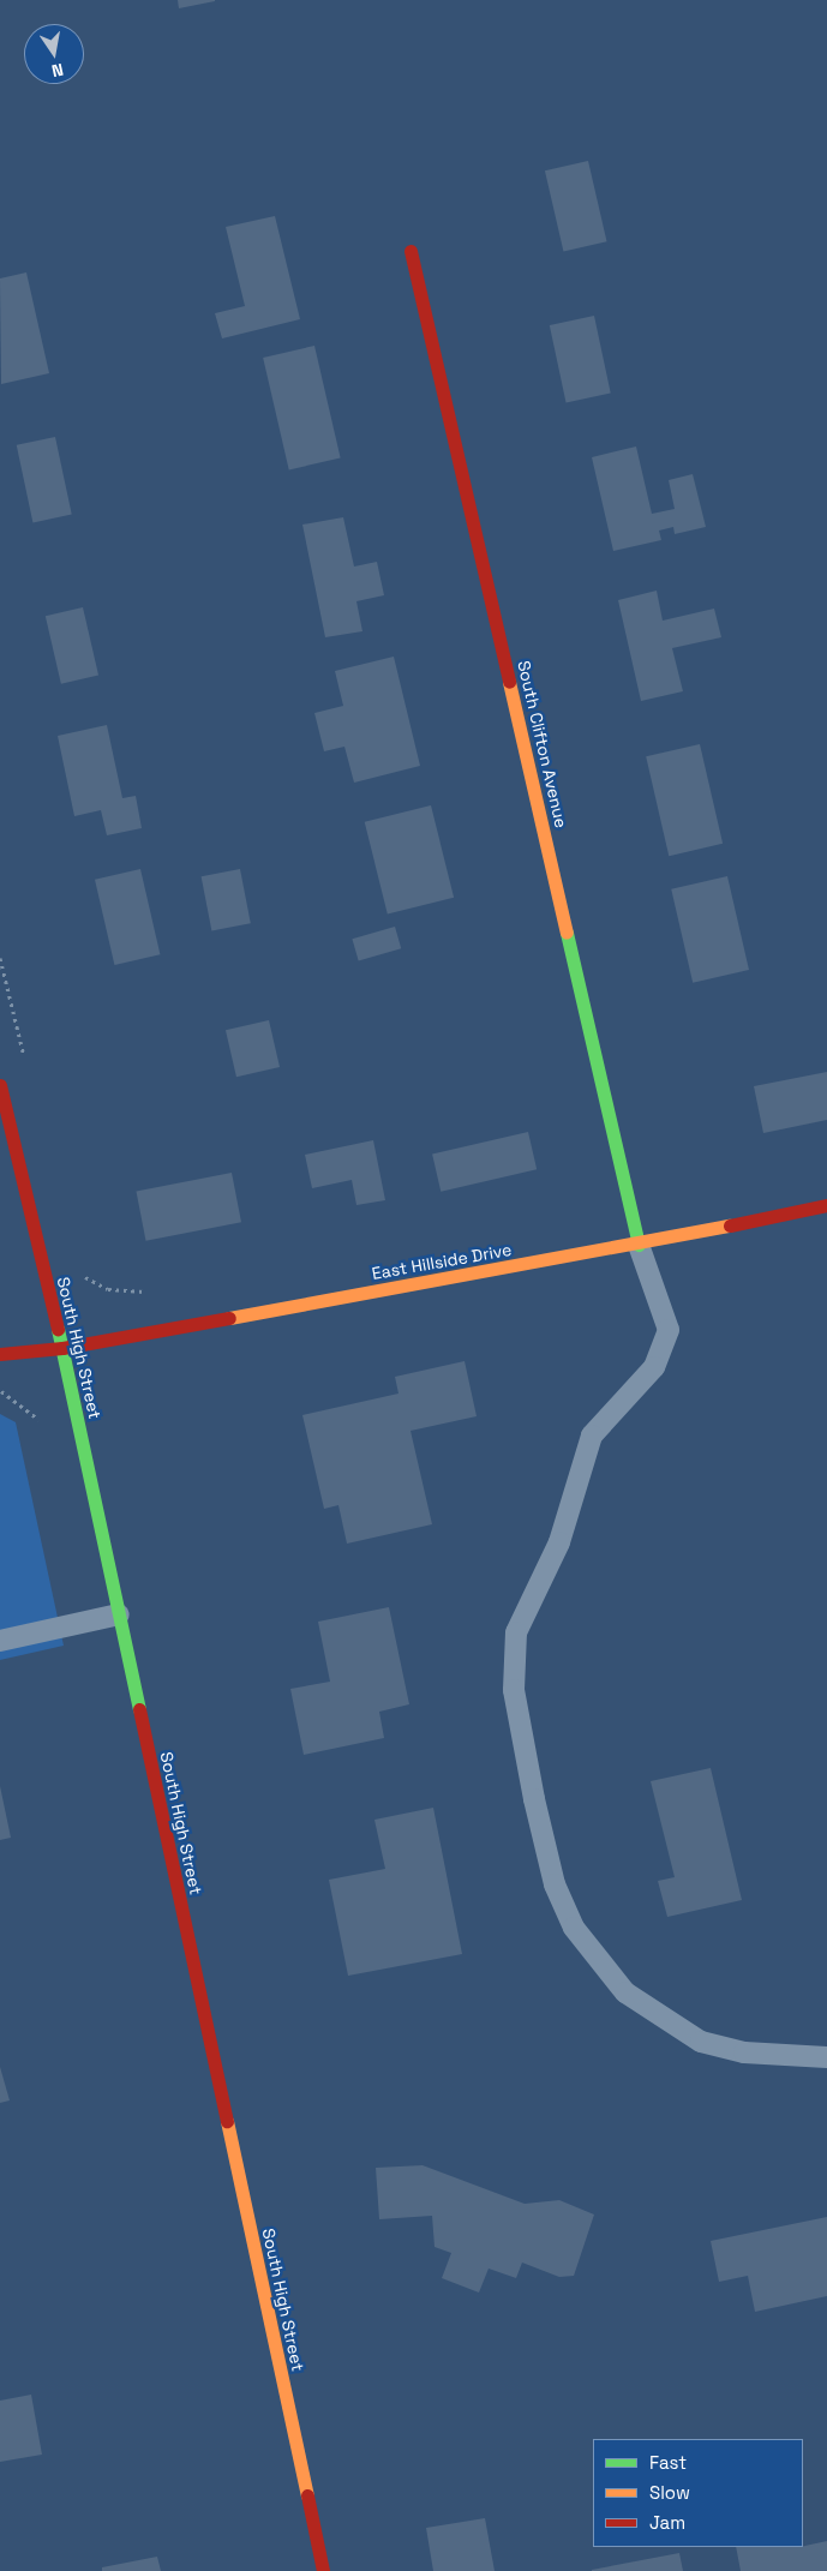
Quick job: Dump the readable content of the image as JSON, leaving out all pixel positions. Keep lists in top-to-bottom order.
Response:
{
  "streets": {
    "street": ["South Clifton Avenue", "East Hillside Drive", "South High Street"]
  },
  "crossings": [
    ["South Clifton Avenue", "East Hillside Drive"],
    ["East Hillside Drive", "South High Street"]
  ],
  "legend": ["Fast", "Slow", "Jam"],
  "north": "bottom"
}
